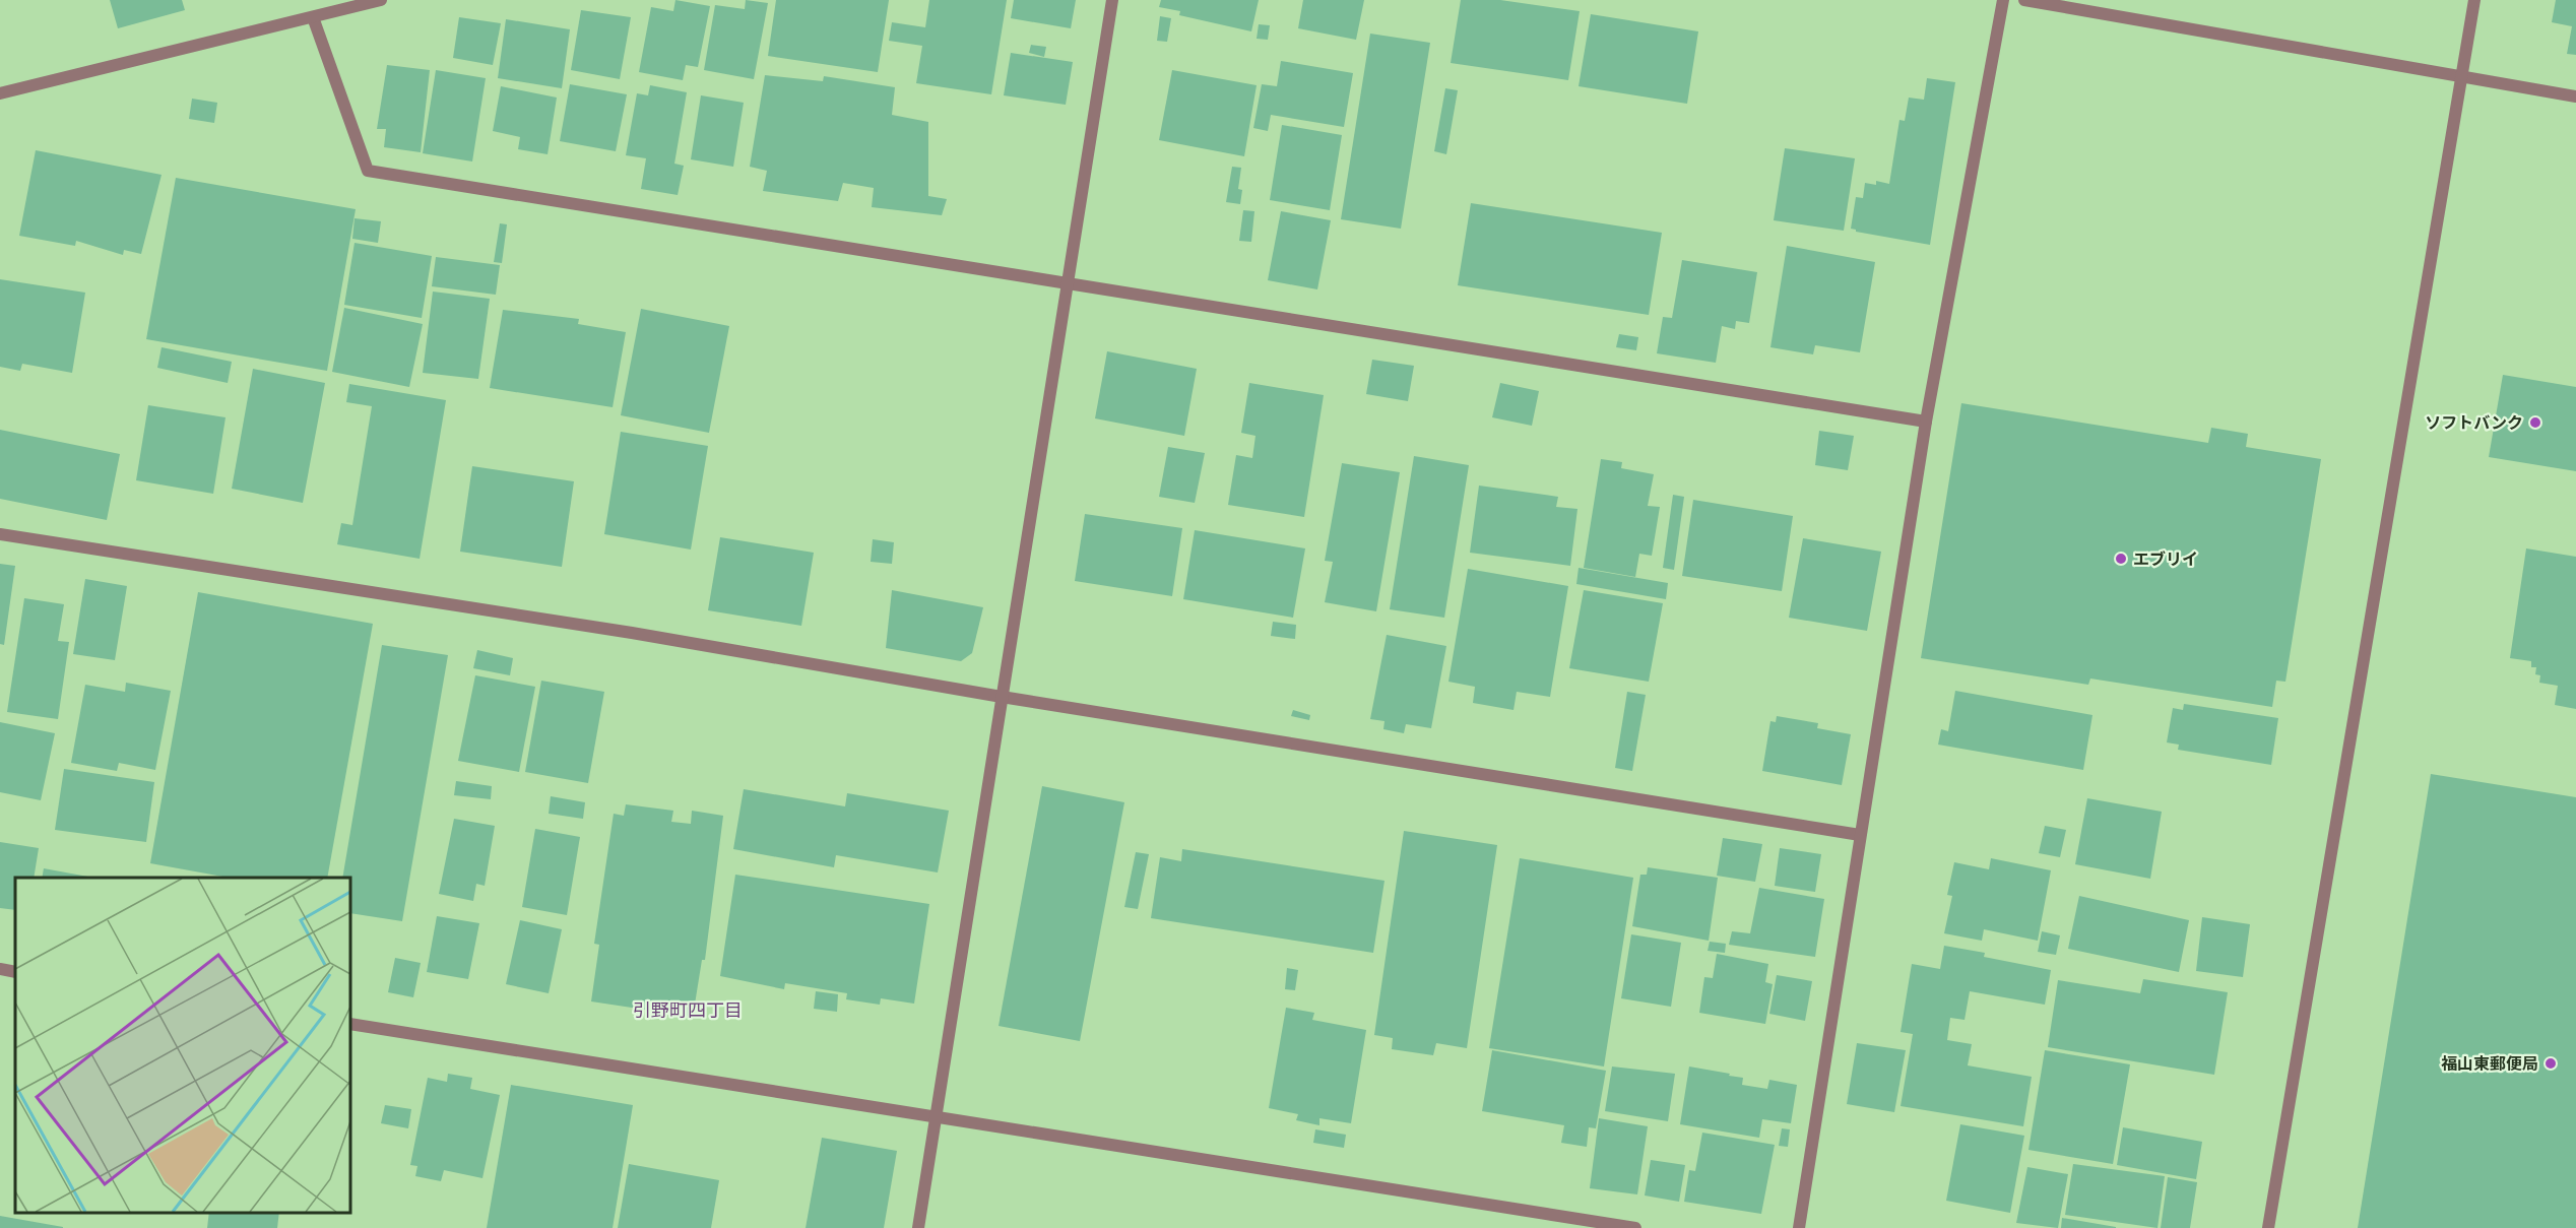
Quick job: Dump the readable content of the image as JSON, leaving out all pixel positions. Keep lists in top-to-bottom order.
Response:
{
  "districts": ["引野町四丁目"],
  "places": ["ソフトバンク", "エブリイ", "福山東郵便局"]
}
